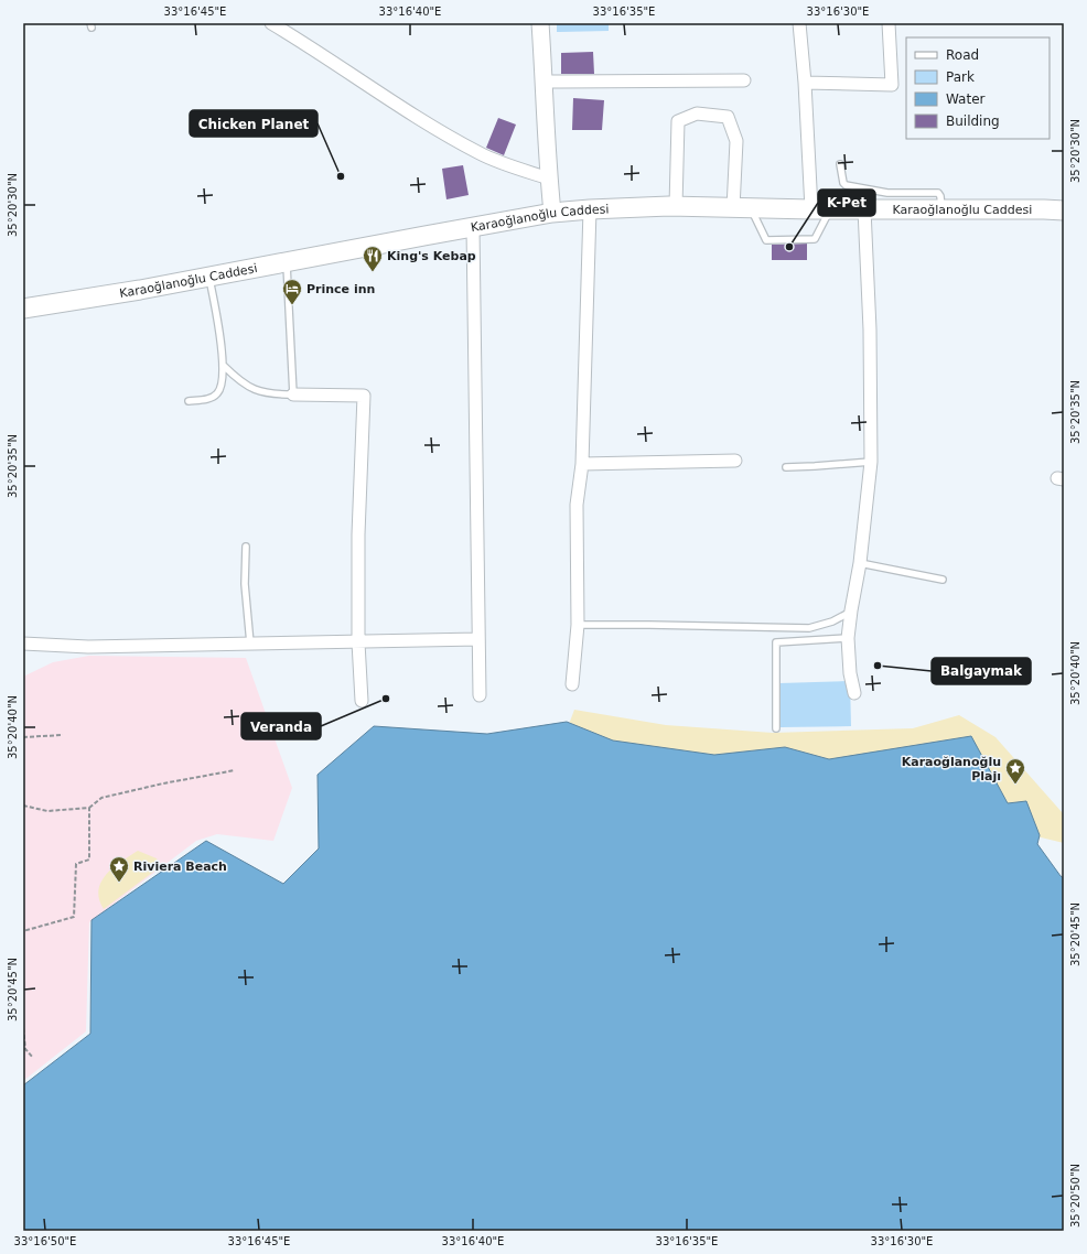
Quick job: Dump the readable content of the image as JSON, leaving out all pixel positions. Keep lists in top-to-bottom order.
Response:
{
  "streets": {
    "main road": ["Karaoğlanoğlu Caddesi"]
  },
  "places": {
    "other": [
      "Chicken Planet",
      "K-Pet",
      "Balgaymak",
      "Veranda"
    ],
    "restaurant": ["King's Kebap"],
    "hotel": ["Prince inn"],
    "place": ["Karaoğlanoğlu Plajı", "Riviera Beach"]
  },
  "legend": [
    "Road",
    "Park",
    "Water",
    "Building"
  ],
  "coordinates": [
    "33°16'45\"E",
    "33°16'40\"E",
    "33°16'35\"E",
    "33°16'30\"E",
    "35°20'30\"N",
    "35°20'35\"N",
    "35°20'40\"N",
    "35°20'45\"N",
    "35°20'50\"N",
    "33°16'50\"E"
  ]
}
